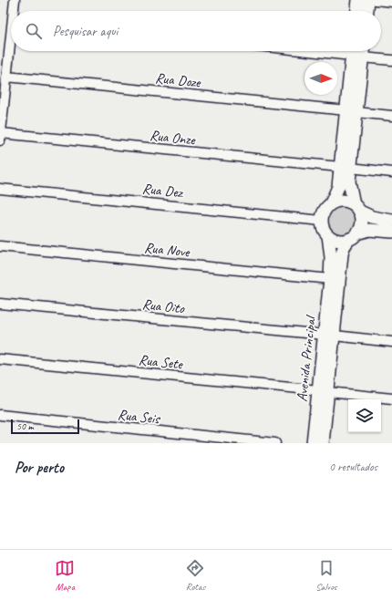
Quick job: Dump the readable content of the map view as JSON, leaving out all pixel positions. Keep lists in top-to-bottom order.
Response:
{
  "streets": {
    "street": [
      "Rua Doze",
      "Rua Onze",
      "Rua Dez",
      "Rua Nove",
      "Rua Oito",
      "Avenida Principal",
      "Rua Sete",
      "Rua Seis"
    ]
  },
  "crossings": [
    ["Rua Dez", "Avenida Principal"],
    ["Rua Nove", "Avenida Principal"],
    ["Rua Oito", "Avenida Principal"],
    ["Avenida Principal", "Rua Sete"]
  ],
  "scale_bar": "50 m",
  "north": "right",
  "page": {
    "search": "Pesquisar aqui",
    "scale": "50 m",
    "heading": ["Por perto", "0 resultados"],
    "nav": ["Mapa", "Rotas", "Salvos"]
  }
}
